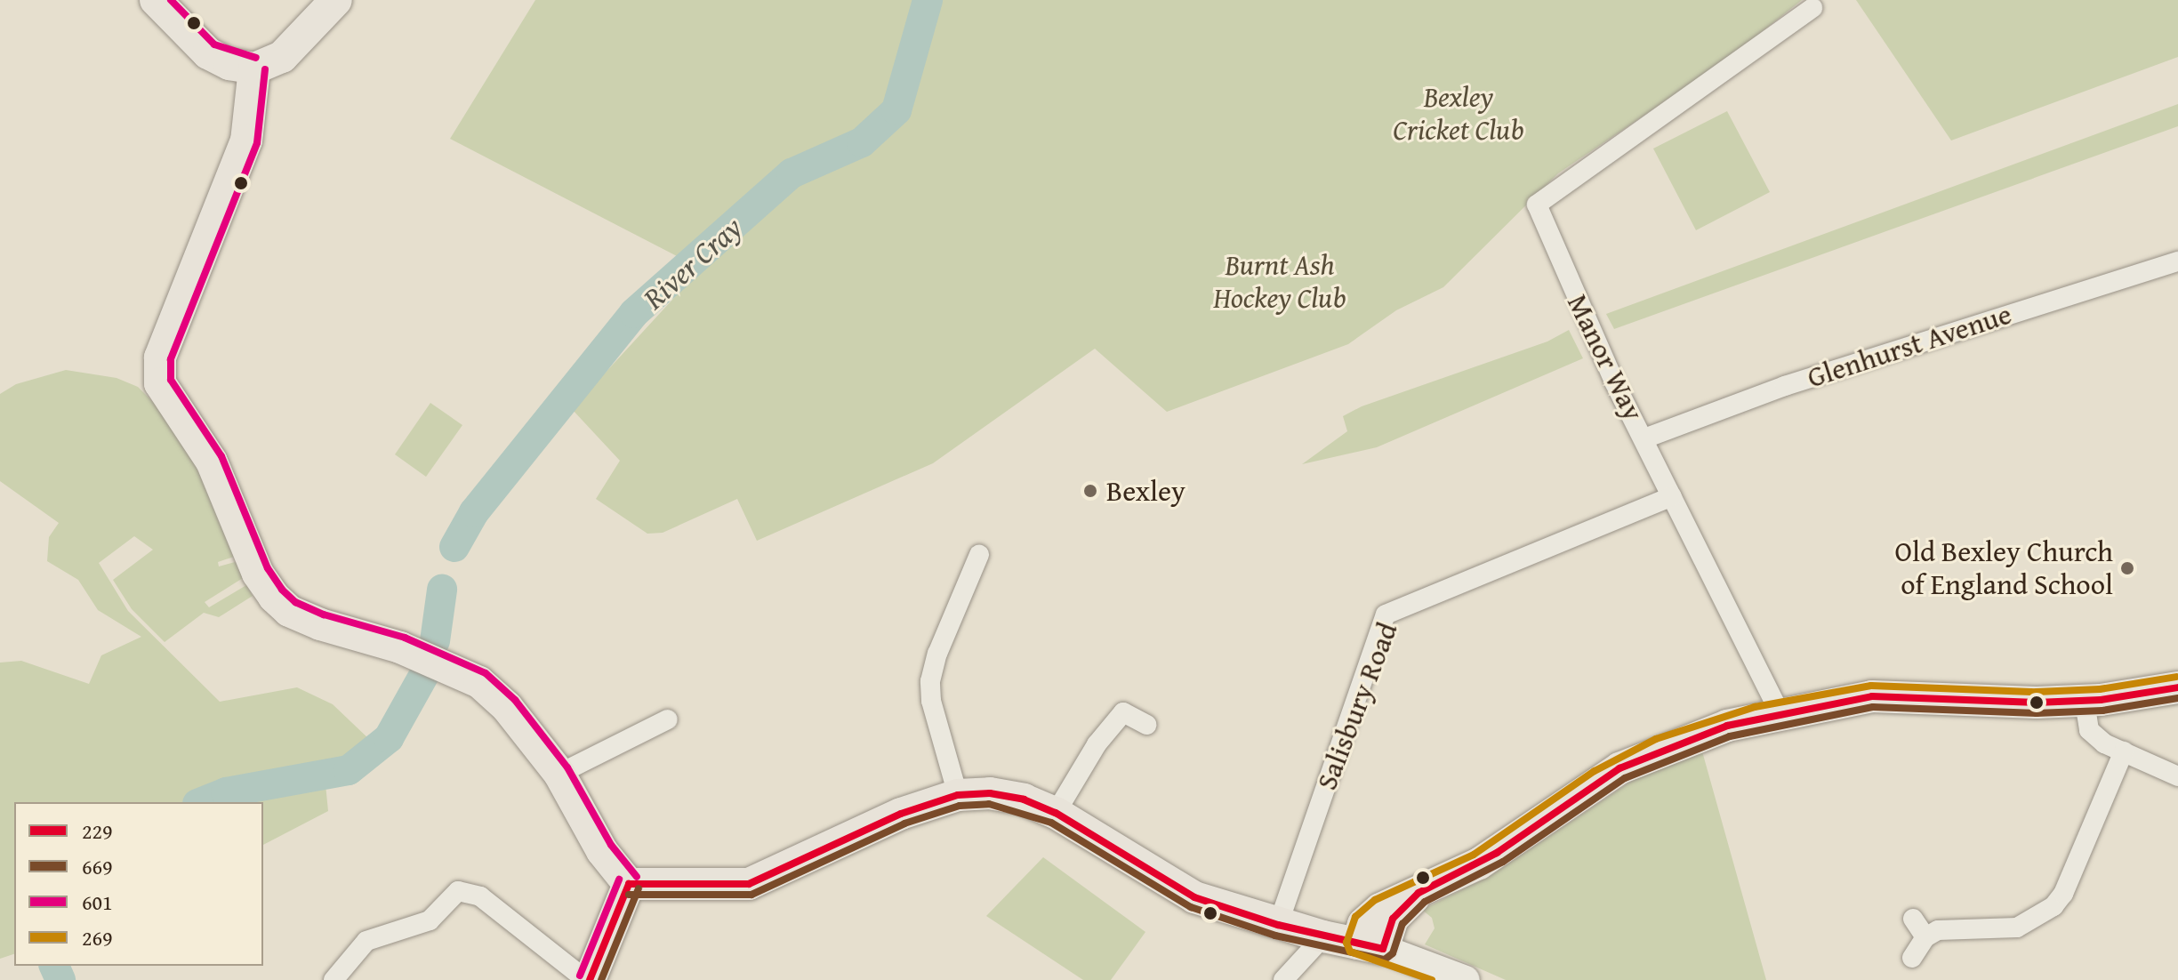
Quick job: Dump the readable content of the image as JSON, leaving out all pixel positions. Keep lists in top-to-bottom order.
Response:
{
  "streets": {
    "street": ["Glenhurst Avenue", "Manor Way", "Salisbury Road"]
  },
  "crossings": [
    ["Glenhurst Avenue", "Manor Way"],
    ["Manor Way", "Salisbury Road"]
  ],
  "water": ["River Cray"],
  "parks": ["Bexley Cricket Club", "Burnt Ash Hockey Club"],
  "places": ["Bexley", "Old Bexley Church of England School"],
  "lines": [
    "transit line 601",
    "transit line 269",
    "transit line 229",
    "transit line 669"
  ],
  "legend": [
    "229",
    "669",
    "601",
    "269"
  ]
}
